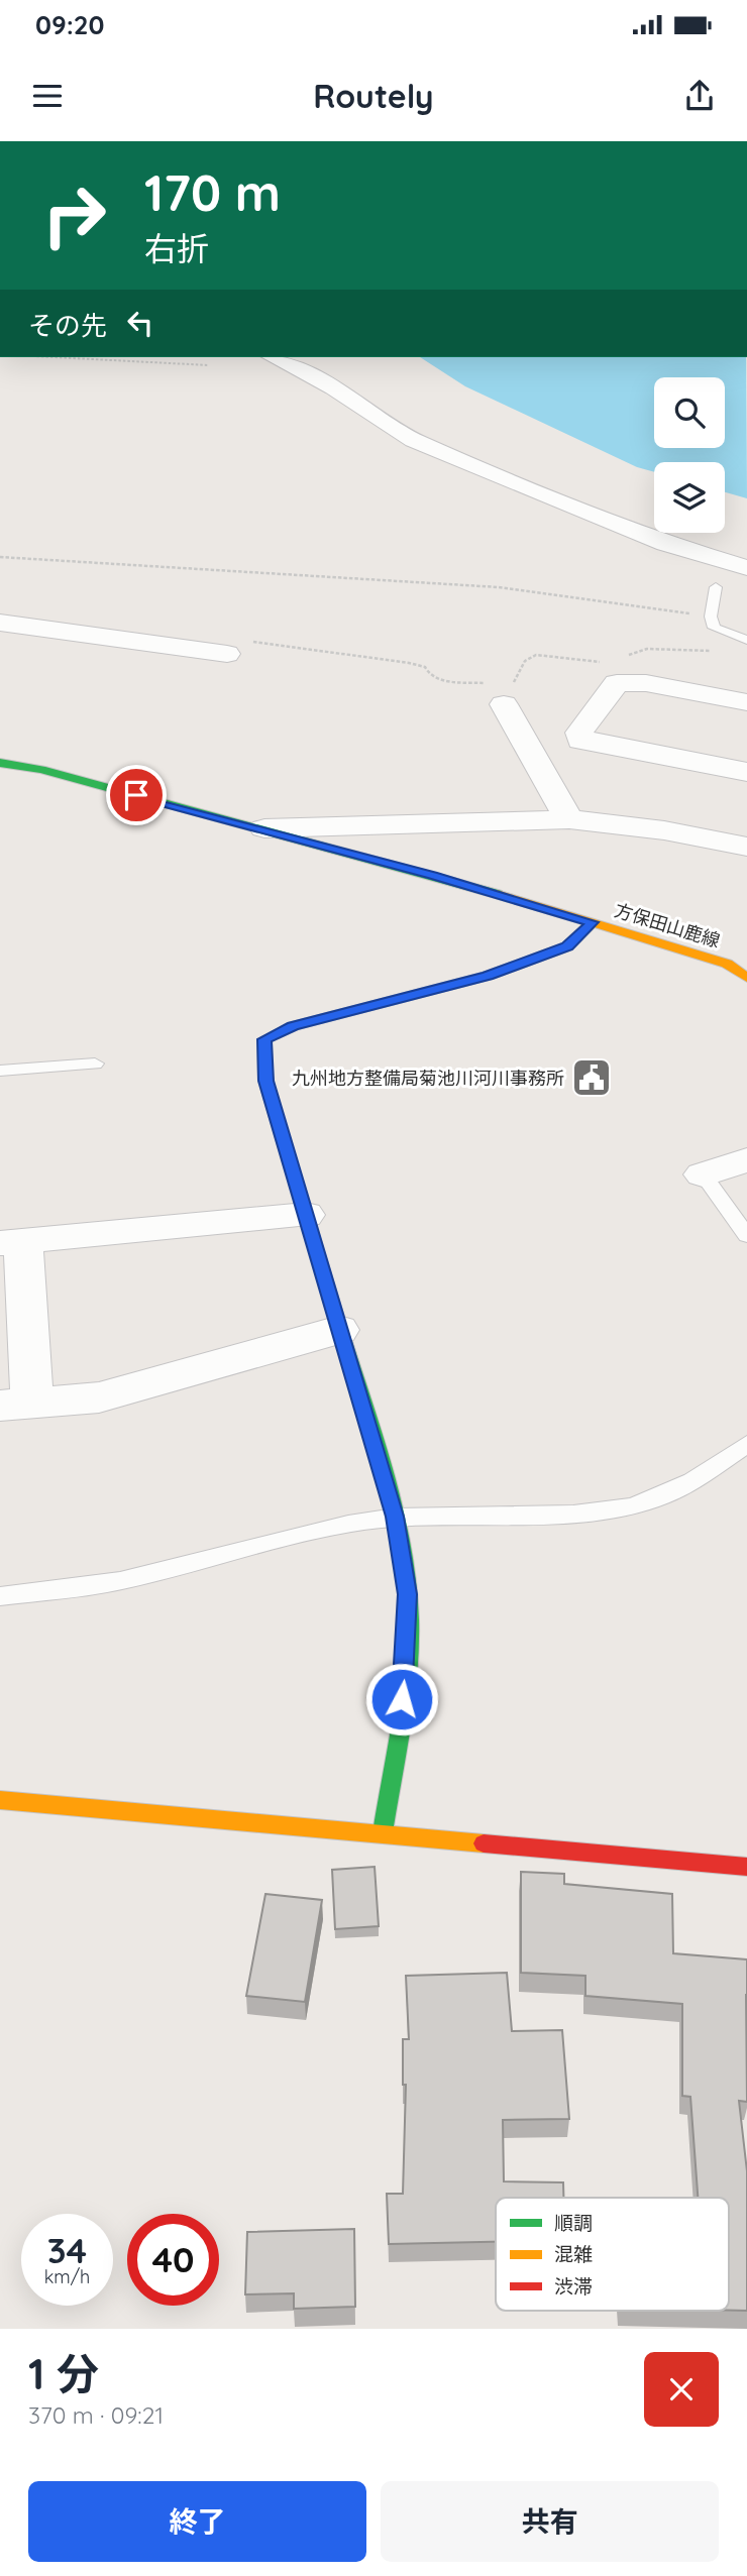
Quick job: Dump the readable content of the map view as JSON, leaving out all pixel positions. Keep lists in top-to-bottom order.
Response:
{
  "streets": {
    "street": ["方保田山鹿線"]
  },
  "places": {
    "public building": ["九州地方整備局菊池川河川事務所"]
  },
  "legend": ["順調", "混雑", "渋滞"],
  "page": {
    "status": "09:20",
    "header": "Routely",
    "turn": ["170 m", "右折"],
    "then": "その先",
    "speed": "34 km/h",
    "limit": "40",
    "heading": ["1 分", "370 m · 09:21"],
    "buttons": ["終了", "共有"]
  }
}
